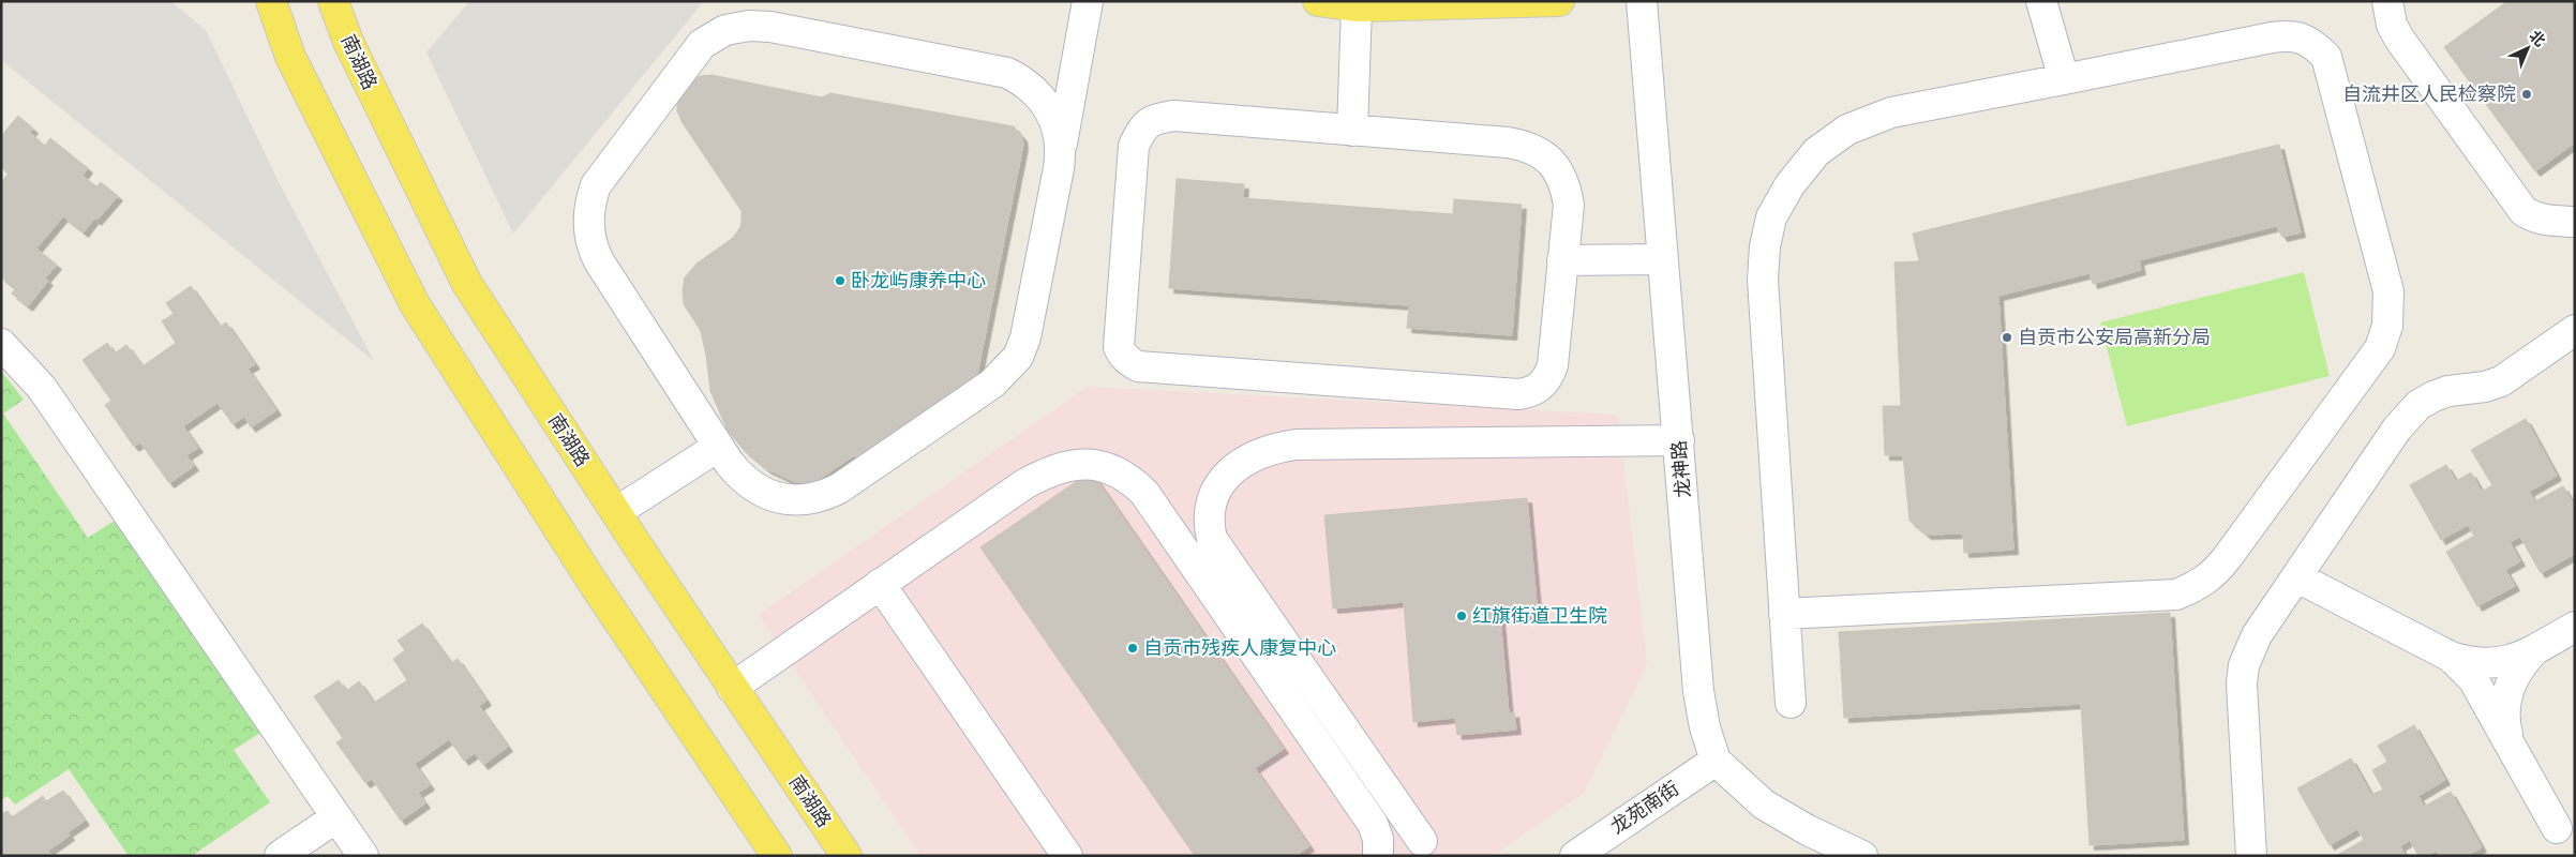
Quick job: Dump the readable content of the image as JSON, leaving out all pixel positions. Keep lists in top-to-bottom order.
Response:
{
  "streets": {
    "main road": ["南湖路"],
    "street": ["龙神路", "龙苑南街"]
  },
  "crossings": [
    ["龙神路", "龙苑南街"]
  ],
  "places": [
    "自流井区人民检察院",
    "卧龙屿康养中心",
    "自贡市公安局高新分局",
    "红旗街道卫生院",
    "自贡市残疾人康复中心"
  ],
  "north": "top right"
}
